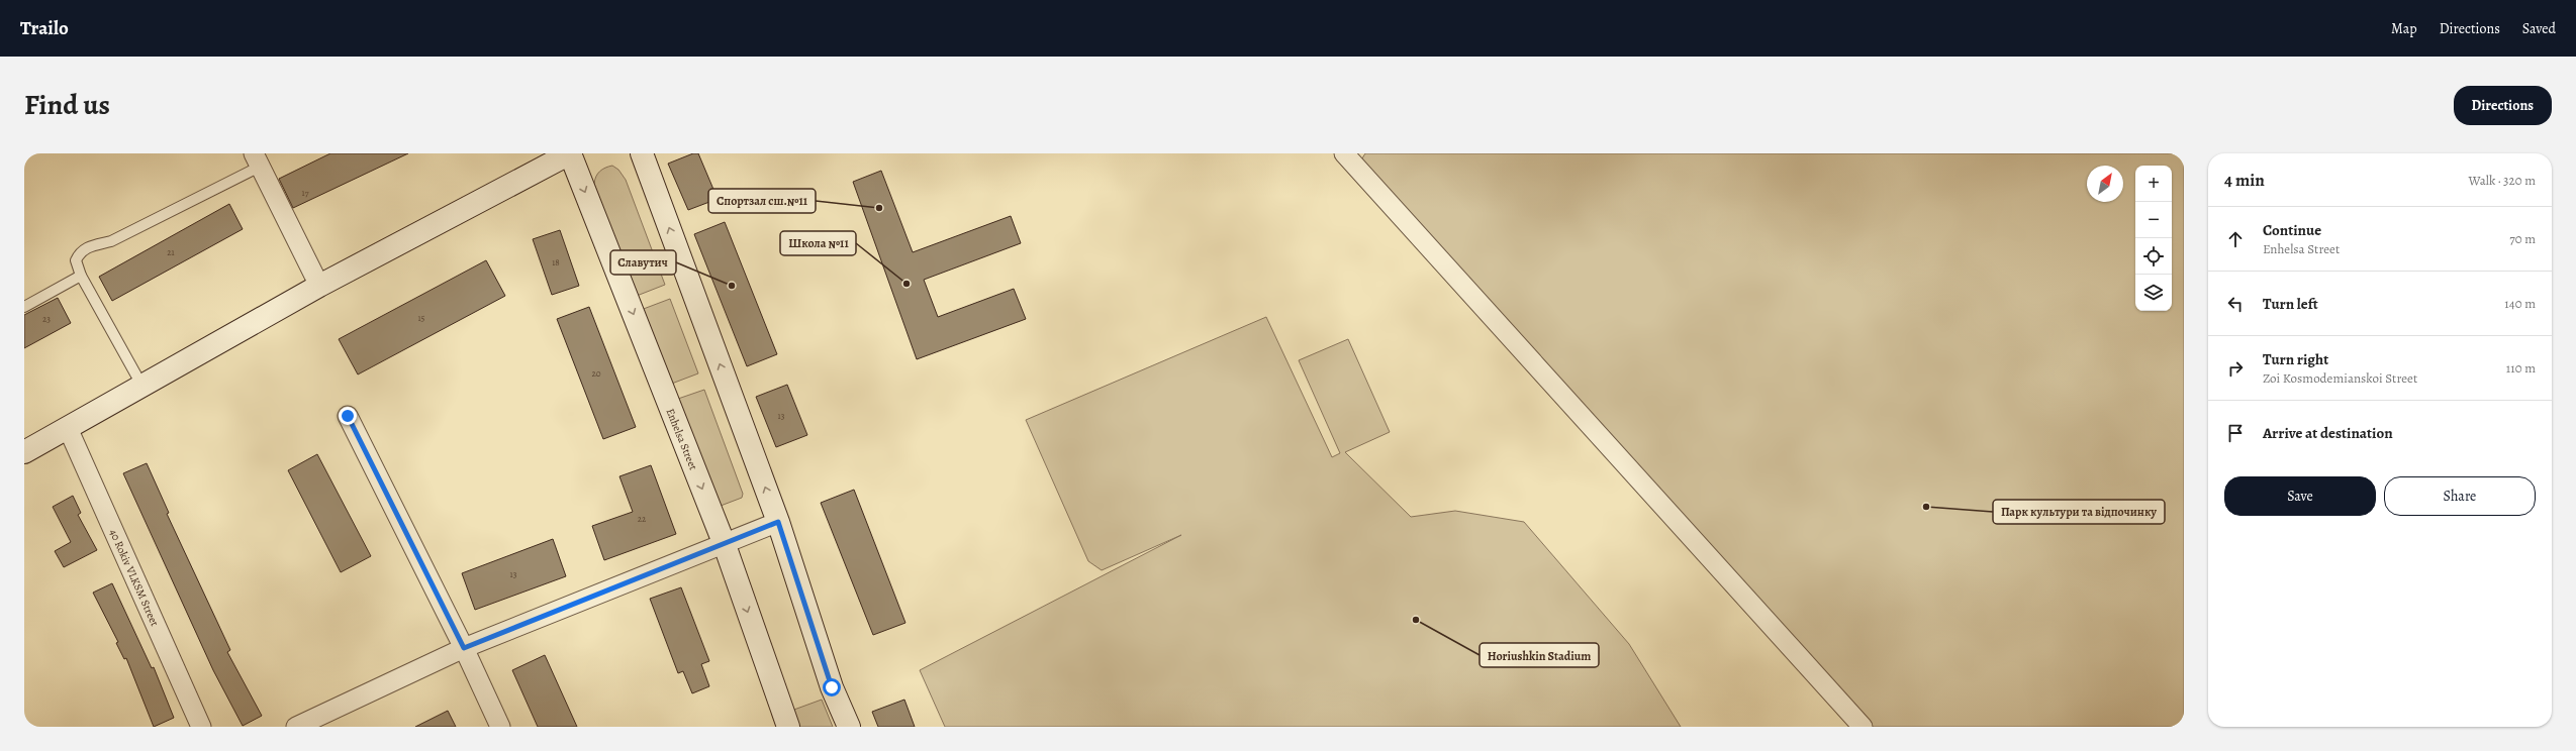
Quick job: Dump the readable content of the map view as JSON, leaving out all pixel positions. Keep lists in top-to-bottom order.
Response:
{
  "streets": {
    "street": ["Enhelsa Street", "40 Rokiv VLKSM Street"]
  },
  "places": [
    "Спортзал сш.№11",
    "Школа №11",
    "Славутич",
    "Парк культури та відпочинку",
    "Horiushkin Stadium"
  ],
  "house_numbers": [
    "17",
    "21",
    "18",
    "15",
    "23",
    "20",
    "13",
    "22",
    "13"
  ],
  "north": "top right",
  "page": {
    "header": "Trailo",
    "nav": ["Map", "Directions", "Saved"],
    "title": "Find us",
    "buttons": [
      "Directions",
      ["Save", "Share"]
    ],
    "heading": ["4 min", "Walk · 320 m"],
    "map_buttons": ["+", "−"],
    "list": [
      ["Continue", "Enhelsa Street", "70 m"],
      ["Turn left", "140 m"],
      ["Turn right", "Zoi Kosmodemianskoi Street", "110 m"],
      "Arrive at destination"
    ]
  }
}
